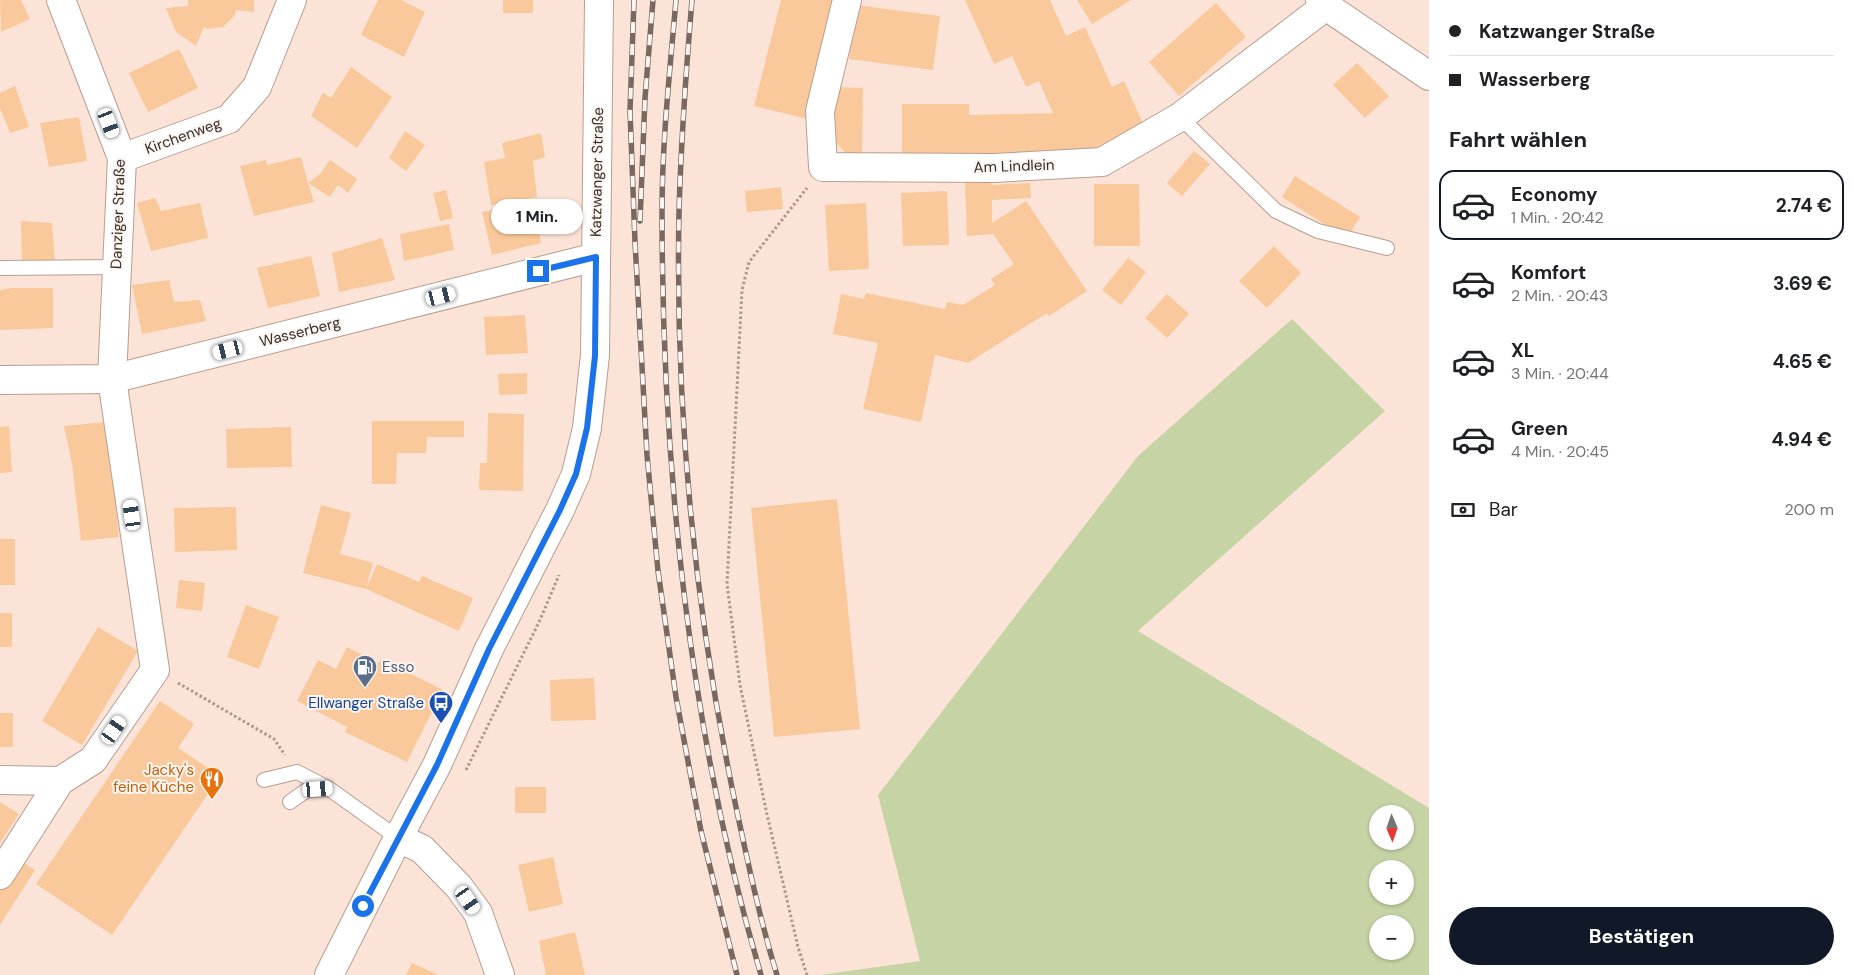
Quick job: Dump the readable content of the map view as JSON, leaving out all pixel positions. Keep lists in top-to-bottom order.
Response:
{
  "streets": {
    "street": [
      "Kirchenweg",
      "Am Lindlein",
      "Katzwanger Straße",
      "Danziger Straße",
      "Wasserberg"
    ]
  },
  "crossings": [
    ["Kirchenweg", "Danziger Straße"],
    ["Katzwanger Straße", "Wasserberg"],
    ["Danziger Straße", "Wasserberg"]
  ],
  "places": {
    "fuel station": ["Esso"],
    "bus stop": ["Ellwanger Straße"],
    "restaurant": ["Jacky's feine Küche"]
  },
  "north": "bottom",
  "page": {
    "banner": ["Katzwanger Straße", "Wasserberg"],
    "heading": "Fahrt wählen",
    "list": [
      {
        "name": "Economy",
        "note": "1 Min. · 20:42",
        "value": "2.74 €"
      },
      {
        "name": "Komfort",
        "note": "2 Min. · 20:43",
        "value": "3.69 €"
      },
      {
        "name": "XL",
        "note": "3 Min. · 20:44",
        "value": "4.65 €"
      },
      {
        "name": "Green",
        "note": "4 Min. · 20:45",
        "value": "4.94 €"
      }
    ],
    "bubble": "1 Min.",
    "pay": ["Bar", "200 m"],
    "map_buttons": ["+", "−"],
    "buttons": "Bestätigen"
  }
}
